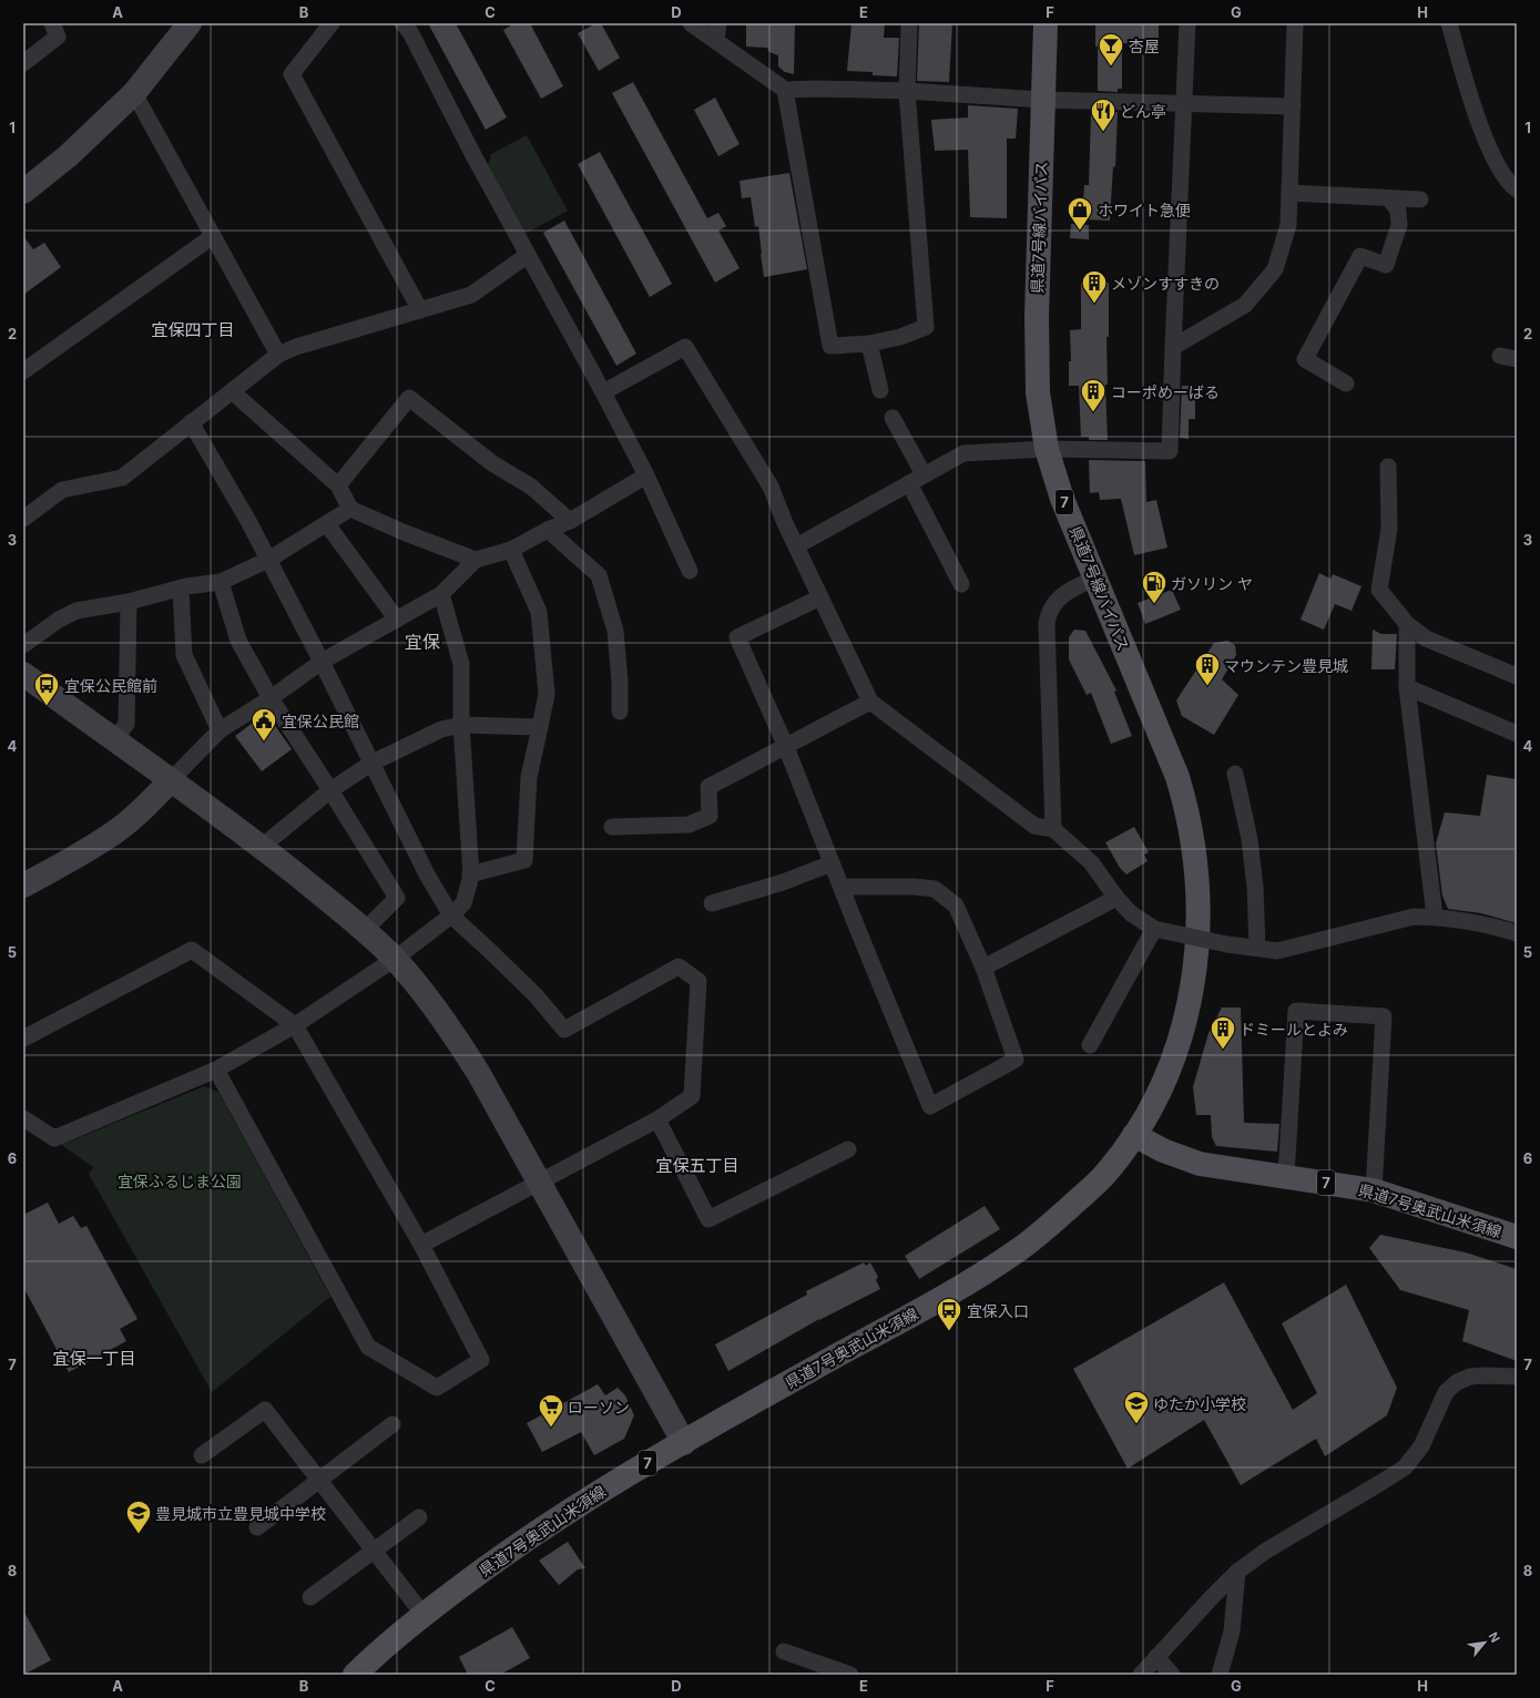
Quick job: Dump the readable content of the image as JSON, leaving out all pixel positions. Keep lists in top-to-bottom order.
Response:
{
  "streets": {
    "main road": ["県道7号線バイパス", "7", "県道7号奥武山米須線"]
  },
  "crossings": [
    ["県道7号線バイパス", "県道7号奥武山米須線"]
  ],
  "districts": [
    "宜保四丁目",
    "宜保",
    "宜保五丁目",
    "宜保一丁目"
  ],
  "parks": ["宜保ふるじま公園"],
  "places": {
    "bar": ["杏屋"],
    "restaurant": ["どん亭"],
    "shop": ["ホワイト急便"],
    "building": [
      "メゾンすすきの",
      "コーポめーばる",
      "マウンテン豊見城",
      "ドミールとよみ"
    ],
    "fuel station": ["ガソリン ヤ"],
    "bus stop": ["宜保公民館前", "宜保入口"],
    "public building": ["宜保公民館"],
    "school or university": ["ゆたか小学校", "豊見城市立豊見城中学校"],
    "supermarket": ["ローソン"]
  },
  "north": "top right",
  "grid": {
    "columns": [
      "A",
      "B",
      "C",
      "D",
      "E",
      "F",
      "G",
      "H"
    ],
    "rows": [
      "1",
      "2",
      "3",
      "4",
      "5",
      "6",
      "7",
      "8"
    ]
  }
}
